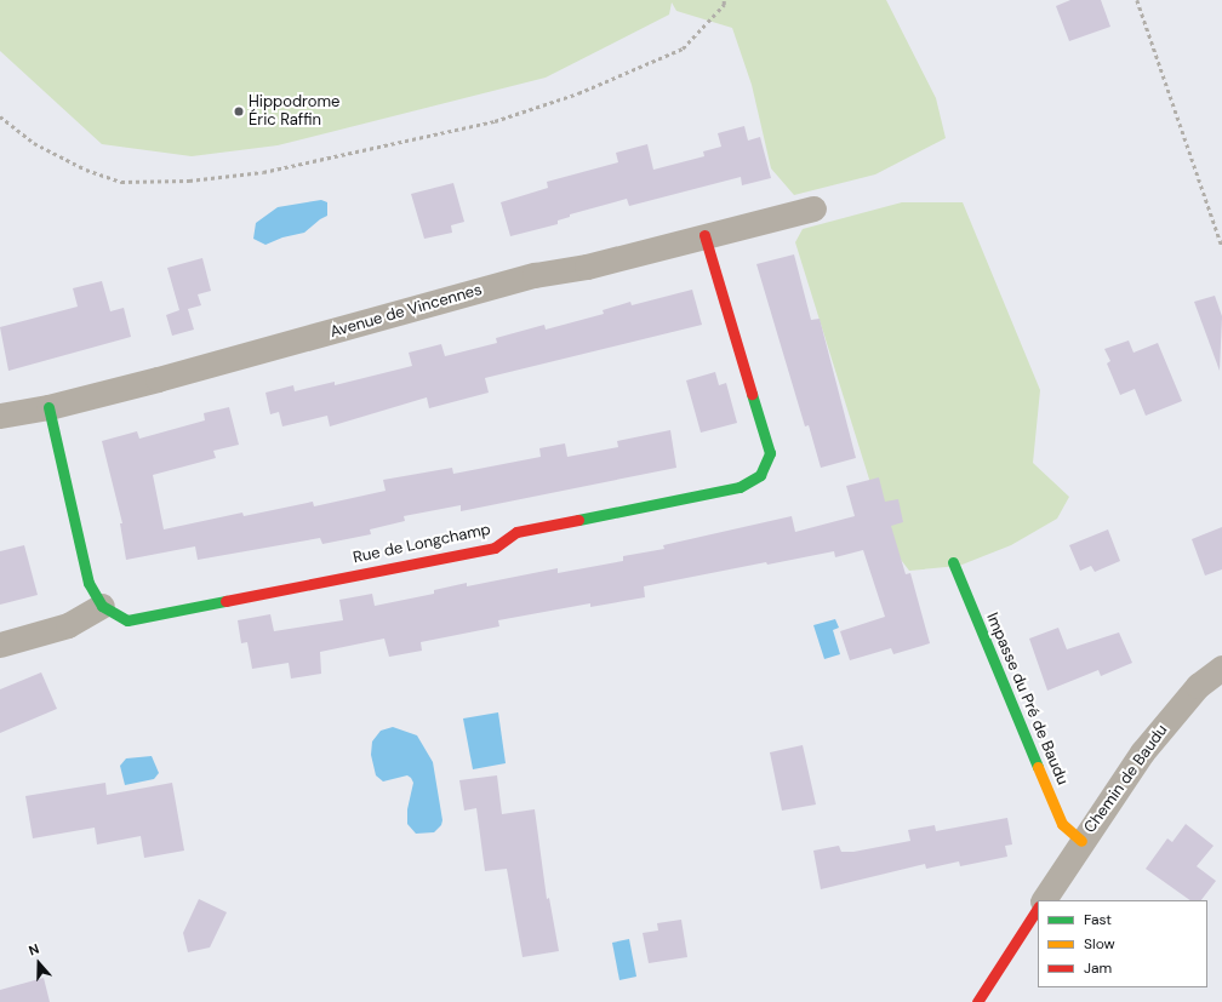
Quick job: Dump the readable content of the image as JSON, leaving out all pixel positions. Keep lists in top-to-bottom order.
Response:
{
  "streets": {
    "street": [
      "Avenue de Vincennes",
      "Rue de Longchamp",
      "Impasse du Pré de Baudu",
      "Chemin de Baudu"
    ]
  },
  "crossings": [
    ["Avenue de Vincennes", "Rue de Longchamp"],
    ["Impasse du Pré de Baudu", "Chemin de Baudu"]
  ],
  "places": ["Hippodrome Éric Raffin"],
  "legend": ["Fast", "Slow", "Jam"],
  "north": "top"
}
